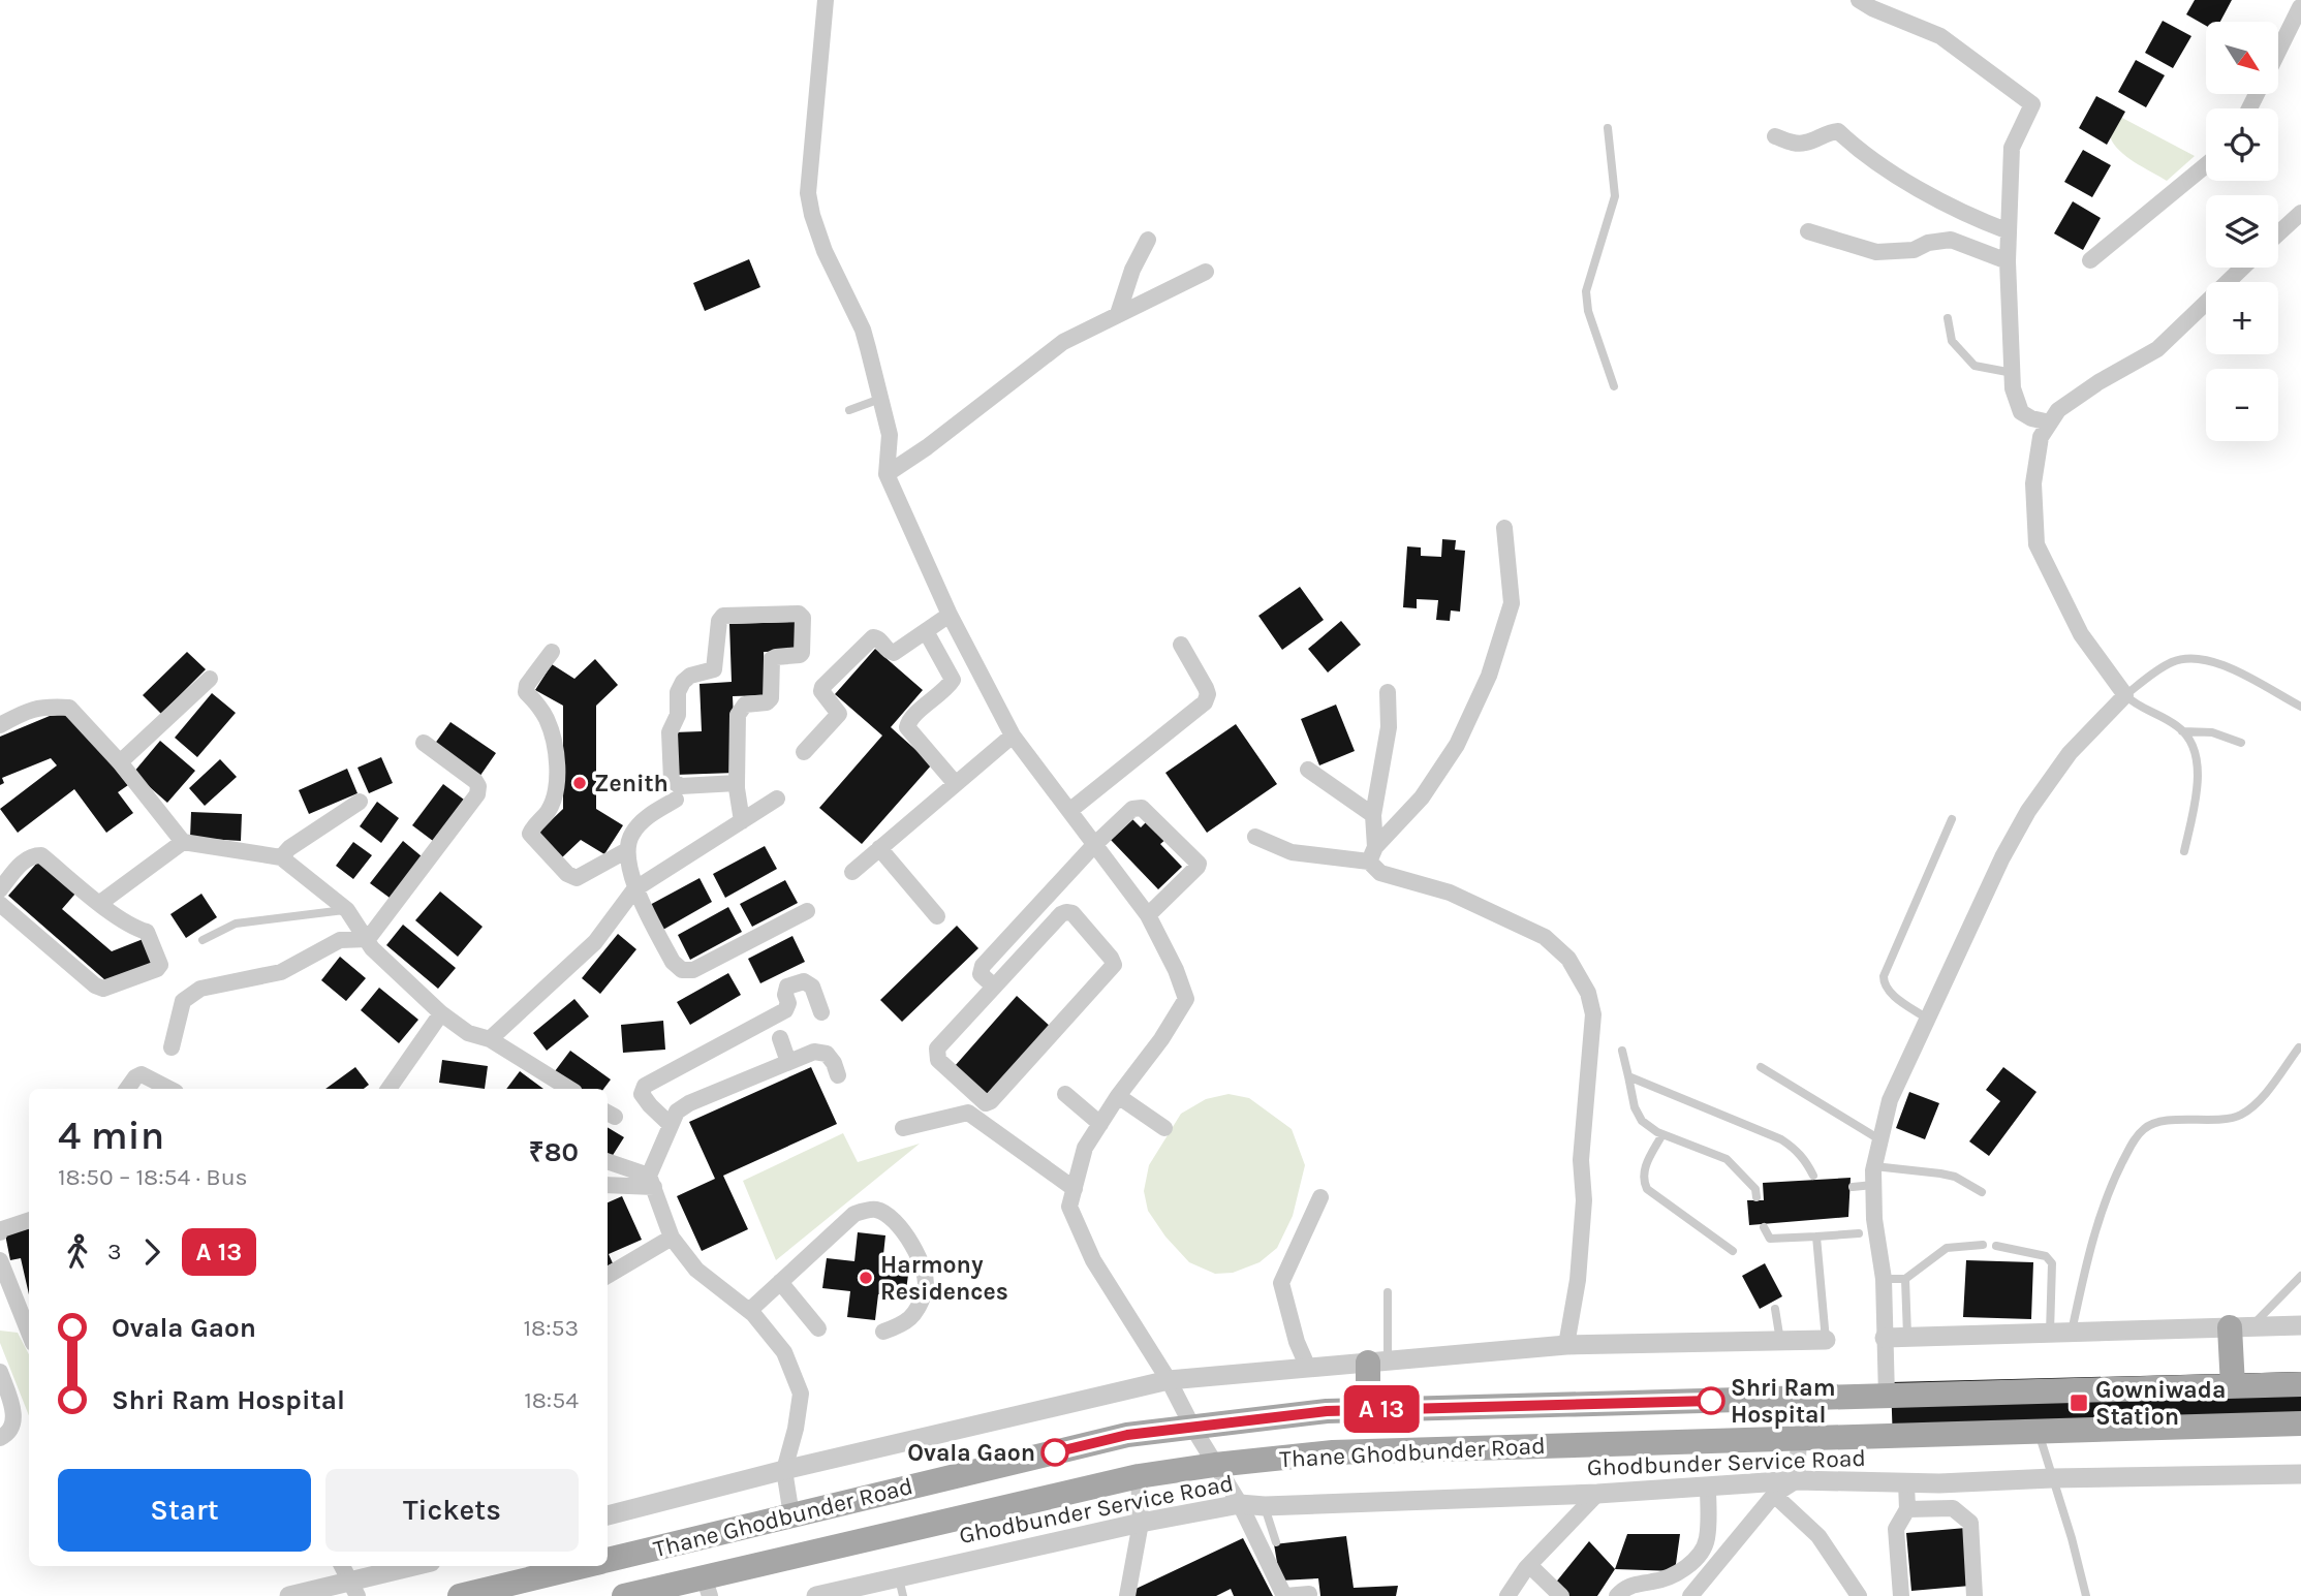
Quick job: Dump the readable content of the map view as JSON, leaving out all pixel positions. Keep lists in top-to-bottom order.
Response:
{
  "streets": {
    "main road": ["Thane Ghodbunder Road"],
    "street": ["Ghodbunder Service Road"]
  },
  "places": {
    "other": [
      "Zenith",
      "Harmony Residences",
      "Shri Ram Hospital",
      "Ovala Gaon"
    ],
    "transit": ["Gowniwada Station"]
  },
  "north": "bottom right",
  "page": {
    "on_map": "A 13",
    "map_buttons": ["+", "−"],
    "heading": ["4 min", "18:50 – 18:54 · Bus", "₹80"],
    "legs": ["3", "A 13"],
    "list": [
      {
        "name": "Ovala Gaon",
        "value": "18:53"
      },
      {
        "name": "Shri Ram Hospital",
        "value": "18:54"
      }
    ],
    "buttons": ["Start", "Tickets"]
  }
}
